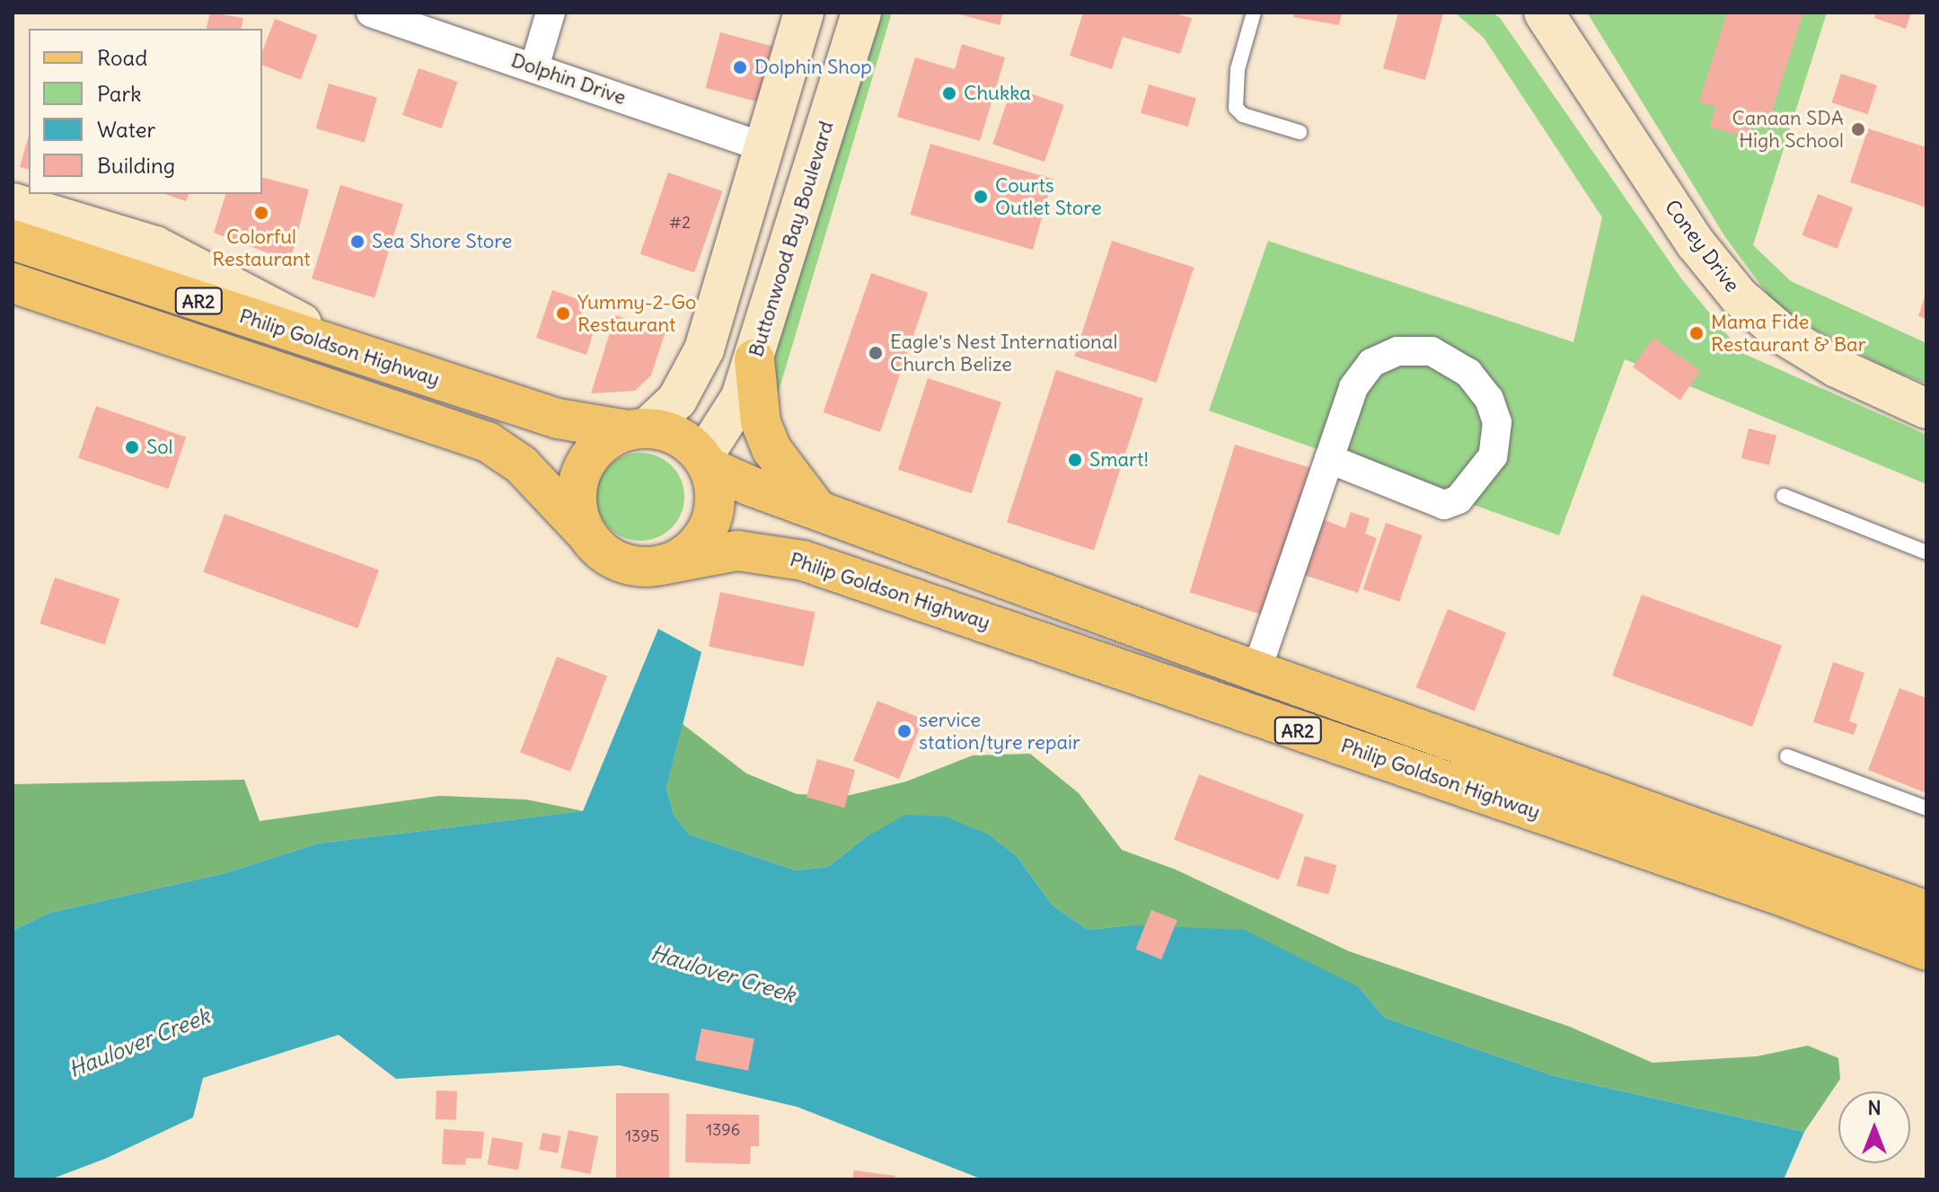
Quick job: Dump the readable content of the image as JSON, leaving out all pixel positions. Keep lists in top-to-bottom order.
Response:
{
  "streets": {
    "main road": ["AR2", "Philip Goldson Highway"],
    "street": ["Dolphin Drive", "Buttonwood Bay Boulevard", "Coney Drive"]
  },
  "crossings": [
    ["Buttonwood Bay Boulevard", "Philip Goldson Highway"]
  ],
  "water": ["Haulover Creek"],
  "places": [
    "Dolphin Shop",
    "Chukka",
    "Canaan SDA High School",
    "Courts Outlet Store",
    "Colorful Restaurant",
    "Sea Shore Store",
    "Yummy-2-Go Restaurant",
    "Mama Fide Restaurant & Bar",
    "Eagle's Nest International Church Belize",
    "Sol",
    "Smart!",
    "service station/tyre repair"
  ],
  "house_numbers": ["#2", "1396", "1395"],
  "legend": [
    "Road",
    "Park",
    "Water",
    "Building"
  ],
  "north": "top"
}
